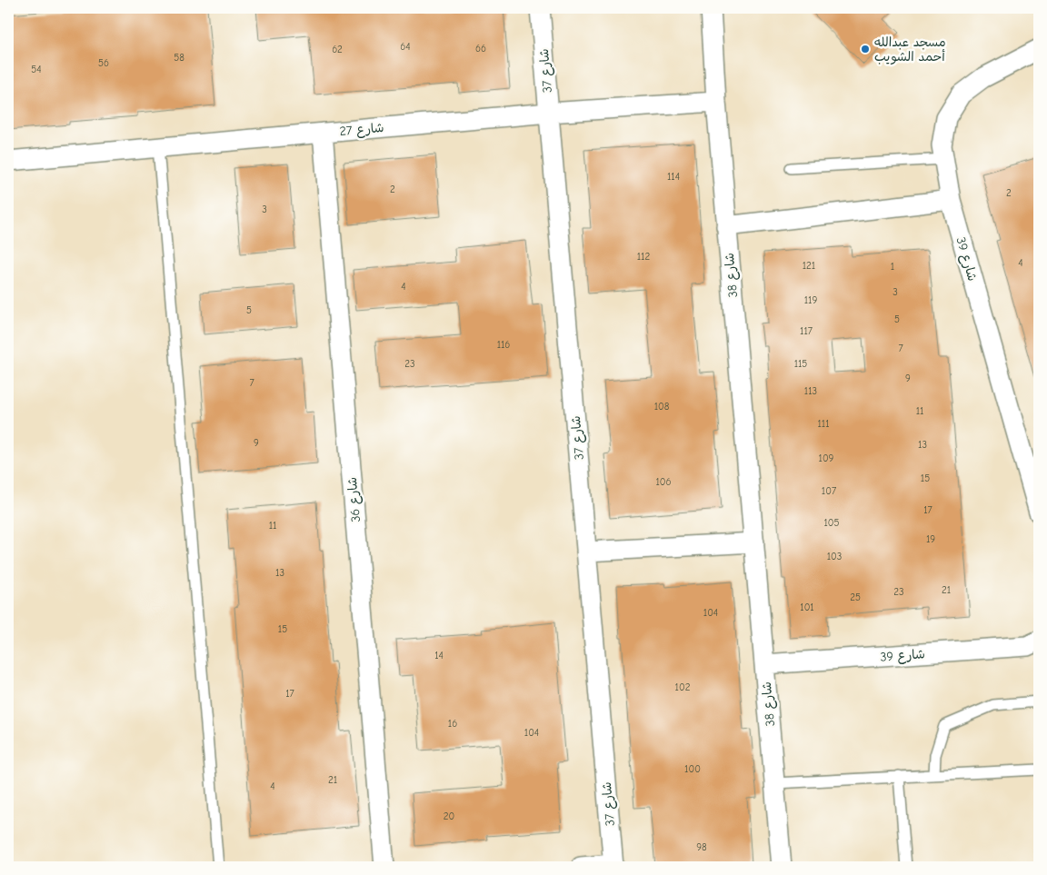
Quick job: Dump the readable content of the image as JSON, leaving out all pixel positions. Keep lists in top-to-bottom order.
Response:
{
  "streets": {
    "street": [
      "شارع 37",
      "شارع 27",
      "شارع 39",
      "شارع 38",
      "شارع 36"
    ]
  },
  "crossings": [
    ["شارع 37", "شارع 27"],
    ["شارع 27", "شارع 38"],
    ["شارع 27", "شارع 36"],
    ["شارع 39", "شارع 38"]
  ],
  "places": ["مسجد عبدالله أحمد الشويب"],
  "house_numbers": [
    "64",
    "66",
    "62",
    "58",
    "56",
    "54",
    "114",
    "2",
    "2",
    "3",
    "112",
    "4",
    "121",
    "1",
    "4",
    "3",
    "119",
    "5",
    "5",
    "117",
    "116",
    "7",
    "23",
    "115",
    "9",
    "7",
    "113",
    "108",
    "11",
    "111",
    "9",
    "13",
    "109",
    "15",
    "106",
    "107",
    "17",
    "105",
    "11",
    "19",
    "103",
    "13",
    "21",
    "23",
    "25",
    "101",
    "104",
    "15",
    "14",
    "102",
    "17",
    "16",
    "104",
    "100",
    "21",
    "4",
    "20",
    "98"
  ]
}
